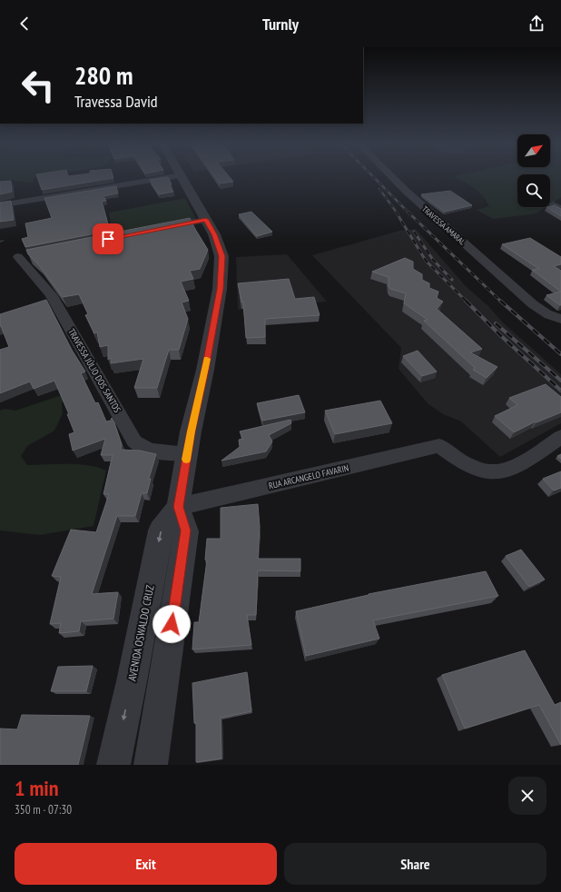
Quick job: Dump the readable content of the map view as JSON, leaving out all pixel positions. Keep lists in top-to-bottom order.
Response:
{
  "streets": {
    "street": [
      "TRAVESSA AMARAL",
      "TRAVESSA JÚLIO DOS SANTOS",
      "RUA ARCANGELO FAVARIN",
      "AVENIDA OSWALDO CRUZ"
    ]
  },
  "crossings": [
    ["TRAVESSA JÚLIO DOS SANTOS", "AVENIDA OSWALDO CRUZ"],
    ["RUA ARCANGELO FAVARIN", "AVENIDA OSWALDO CRUZ"]
  ],
  "north": "top right",
  "page": {
    "header": "Turnly",
    "turn": ["280 m", "Travessa David"],
    "heading": ["1 min", "350 m · 07:30"],
    "buttons": ["Exit", "Share"]
  }
}
